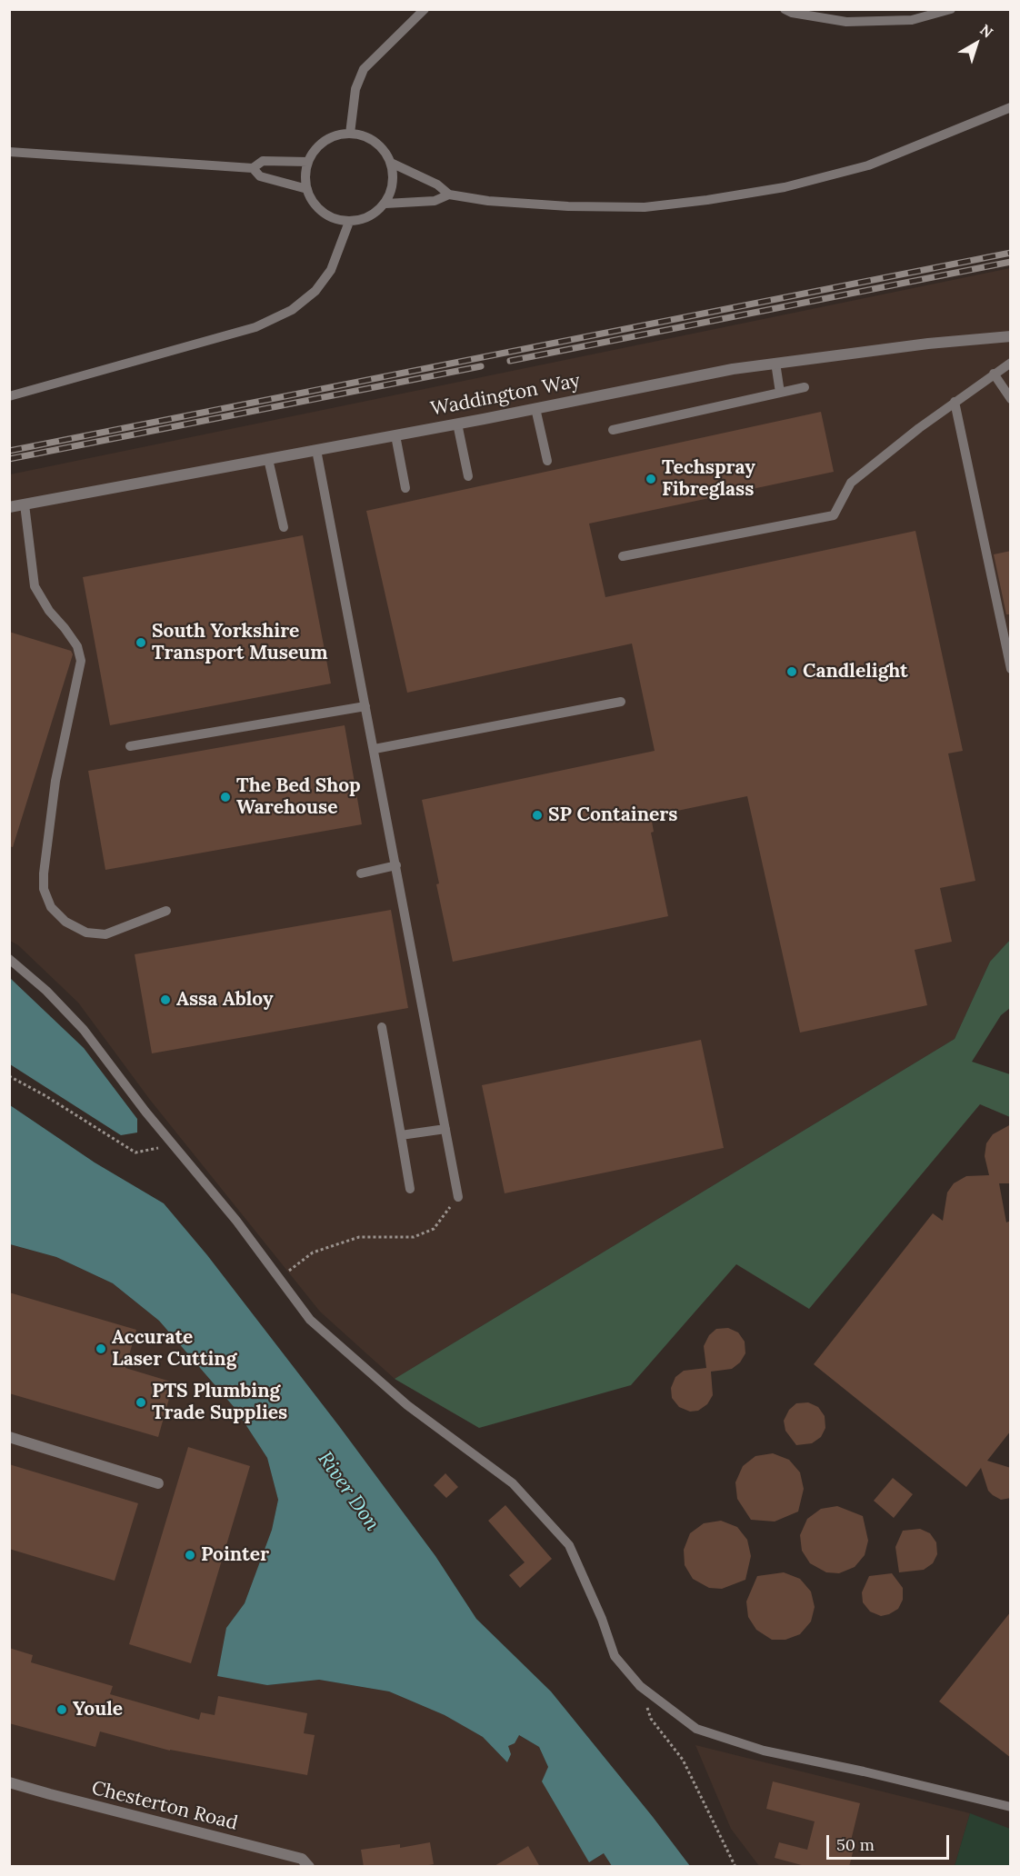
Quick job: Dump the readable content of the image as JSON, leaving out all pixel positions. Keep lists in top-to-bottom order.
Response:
{
  "streets": {
    "street": ["Waddington Way", "Chesterton Road"]
  },
  "water": ["River Don"],
  "places": [
    "Techspray Fibreglass",
    "South Yorkshire Transport Museum",
    "Candlelight",
    "The Bed Shop Warehouse",
    "SP Containers",
    "Assa Abloy",
    "Accurate Laser Cutting",
    "PTS Plumbing Trade Supplies",
    "Pointer",
    "Youle"
  ],
  "scale_bar": "50 m",
  "north": "top right"
}
